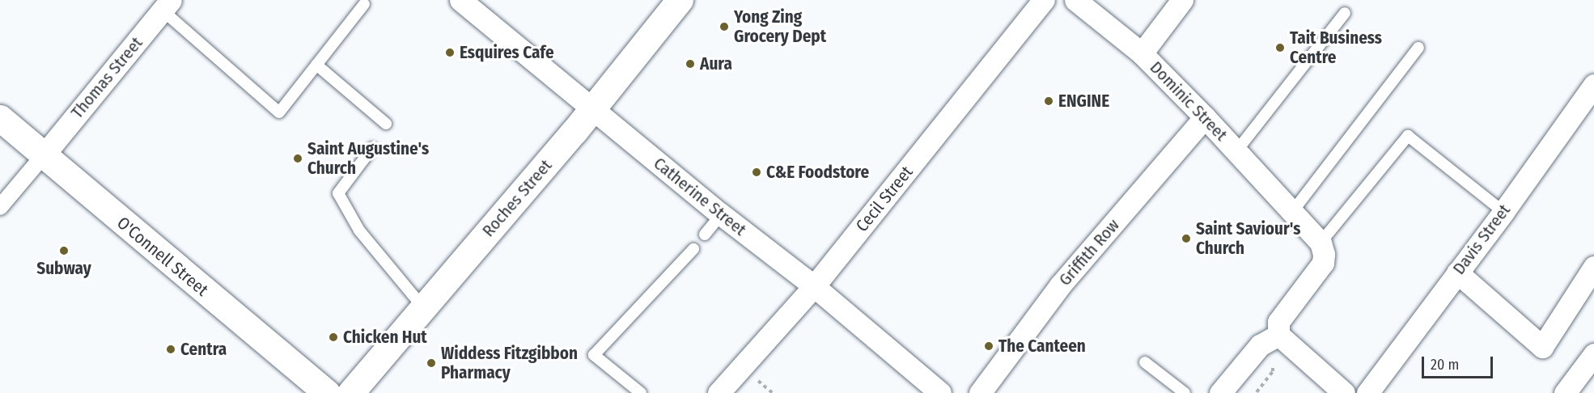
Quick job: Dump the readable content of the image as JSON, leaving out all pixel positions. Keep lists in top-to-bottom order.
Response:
{
  "streets": {
    "main road": ["Roches Street", "O'Connell Street"],
    "street": [
      "Thomas Street",
      "Dominic Street",
      "Catherine Street",
      "Cecil Street",
      "Davis Street",
      "Griffith Row"
    ]
  },
  "crossings": [
    ["Thomas Street", "O'Connell Street"],
    ["Dominic Street", "Griffith Row"],
    ["Catherine Street", "Roches Street"],
    ["Catherine Street", "Cecil Street"]
  ],
  "places": [
    "Yong Zing Grocery Dept",
    "Tait Business Centre",
    "Esquires Cafe",
    "Aura",
    "ENGINE",
    "Saint Augustine's Church",
    "C&E Foodstore",
    "Saint Saviour's Church",
    "Subway",
    "Chicken Hut",
    "The Canteen",
    "Centra",
    "Widdess Fitzgibbon Pharmacy"
  ],
  "scale_bar": "20 m"
}
